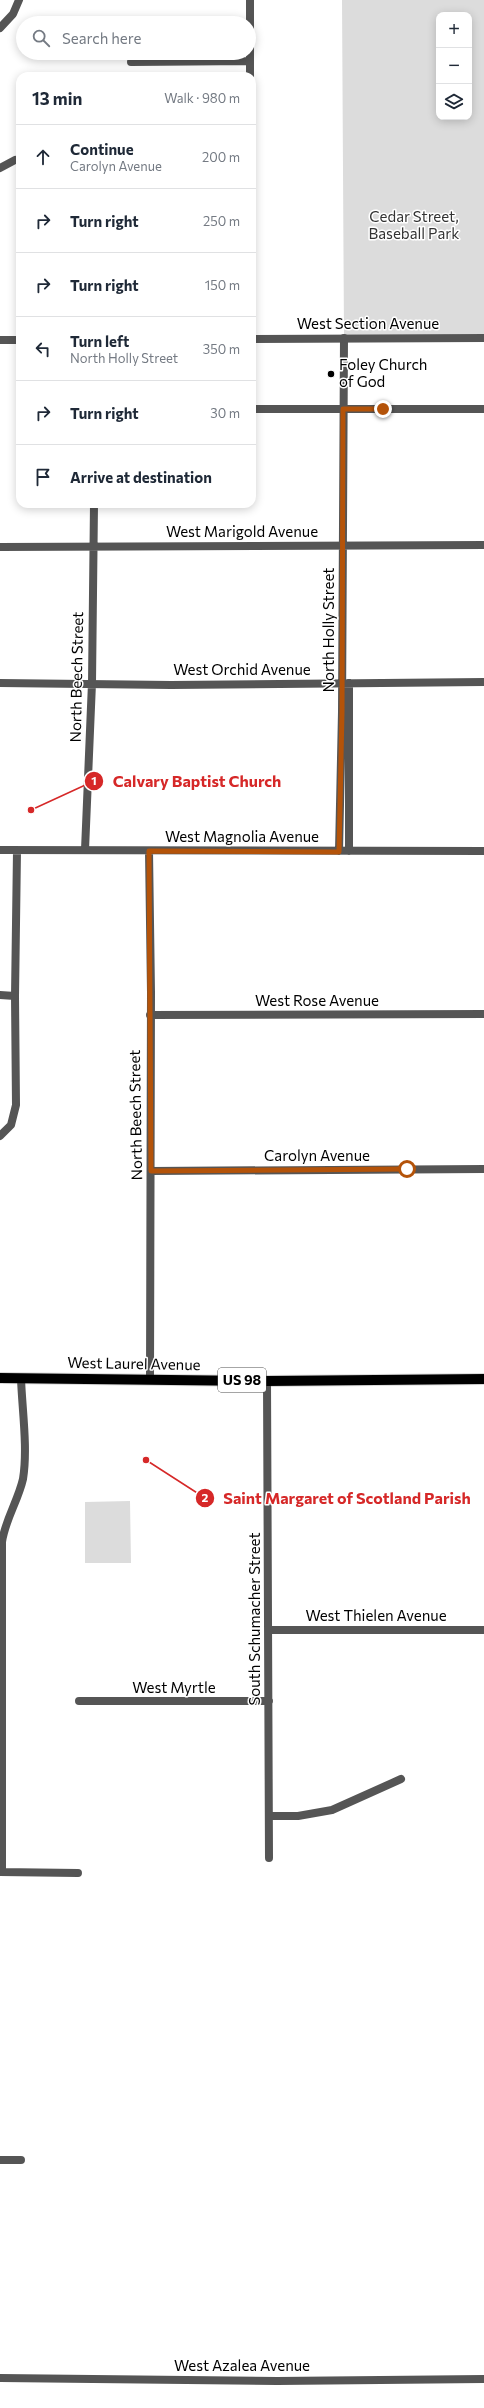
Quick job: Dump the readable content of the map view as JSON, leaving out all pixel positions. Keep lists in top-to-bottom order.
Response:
{
  "streets": {
    "main road": ["West Laurel Avenue", "US 98"],
    "street": [
      "West Section Avenue",
      "West Marigold Avenue",
      "North Holly Street",
      "West Orchid Avenue",
      "North Beech Street",
      "West Magnolia Avenue",
      "West Rose Avenue",
      "Carolyn Avenue",
      "West Thielen Avenue",
      "South Schumacher Street",
      "West Myrtle",
      "West Azalea Avenue"
    ]
  },
  "crossings": [
    ["West Section Avenue", "North Holly Street"],
    ["West Marigold Avenue", "North Holly Street"],
    ["West Marigold Avenue", "North Beech Street"],
    ["North Holly Street", "West Orchid Avenue"],
    ["North Holly Street", "West Magnolia Avenue"],
    ["West Orchid Avenue", "North Beech Street"],
    ["North Beech Street", "West Magnolia Avenue"],
    ["North Beech Street", "West Rose Avenue"],
    ["North Beech Street", "Carolyn Avenue"],
    ["North Beech Street", "West Laurel Avenue"],
    ["West Laurel Avenue", "South Schumacher Street"],
    ["West Thielen Avenue", "South Schumacher Street"],
    ["South Schumacher Street", "West Myrtle"]
  ],
  "parks": ["Cedar Street, Baseball Park"],
  "places": ["Foley Church of God", "Calvary Baptist Church", "Saint Margaret of Scotland Parish"],
  "page": {
    "map_buttons": ["+", "−"],
    "search": "Search here",
    "heading": ["13 min", "Walk · 980 m"],
    "list": [
      ["Continue", "Carolyn Avenue", "200 m"],
      ["Turn right", "250 m"],
      ["Turn right", "150 m"],
      ["Turn left", "North Holly Street", "350 m"],
      ["Turn right", "30 m"],
      "Arrive at destination"
    ]
  }
}
